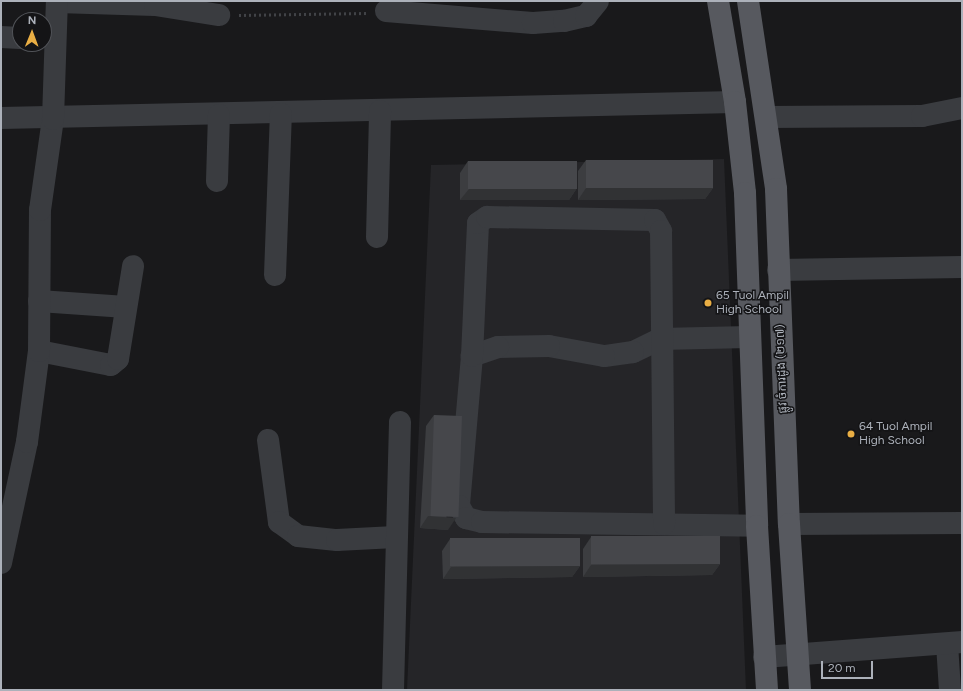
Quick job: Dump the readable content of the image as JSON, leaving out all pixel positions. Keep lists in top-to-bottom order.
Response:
{
  "streets": {
    "main road": ["ផ្លូវ ចំការដូង (២១៧)"]
  },
  "places": ["65 Tuol Ampil High School", "64 Tuol Ampil High School"],
  "scale_bar": "20 m",
  "north": "top"
}
